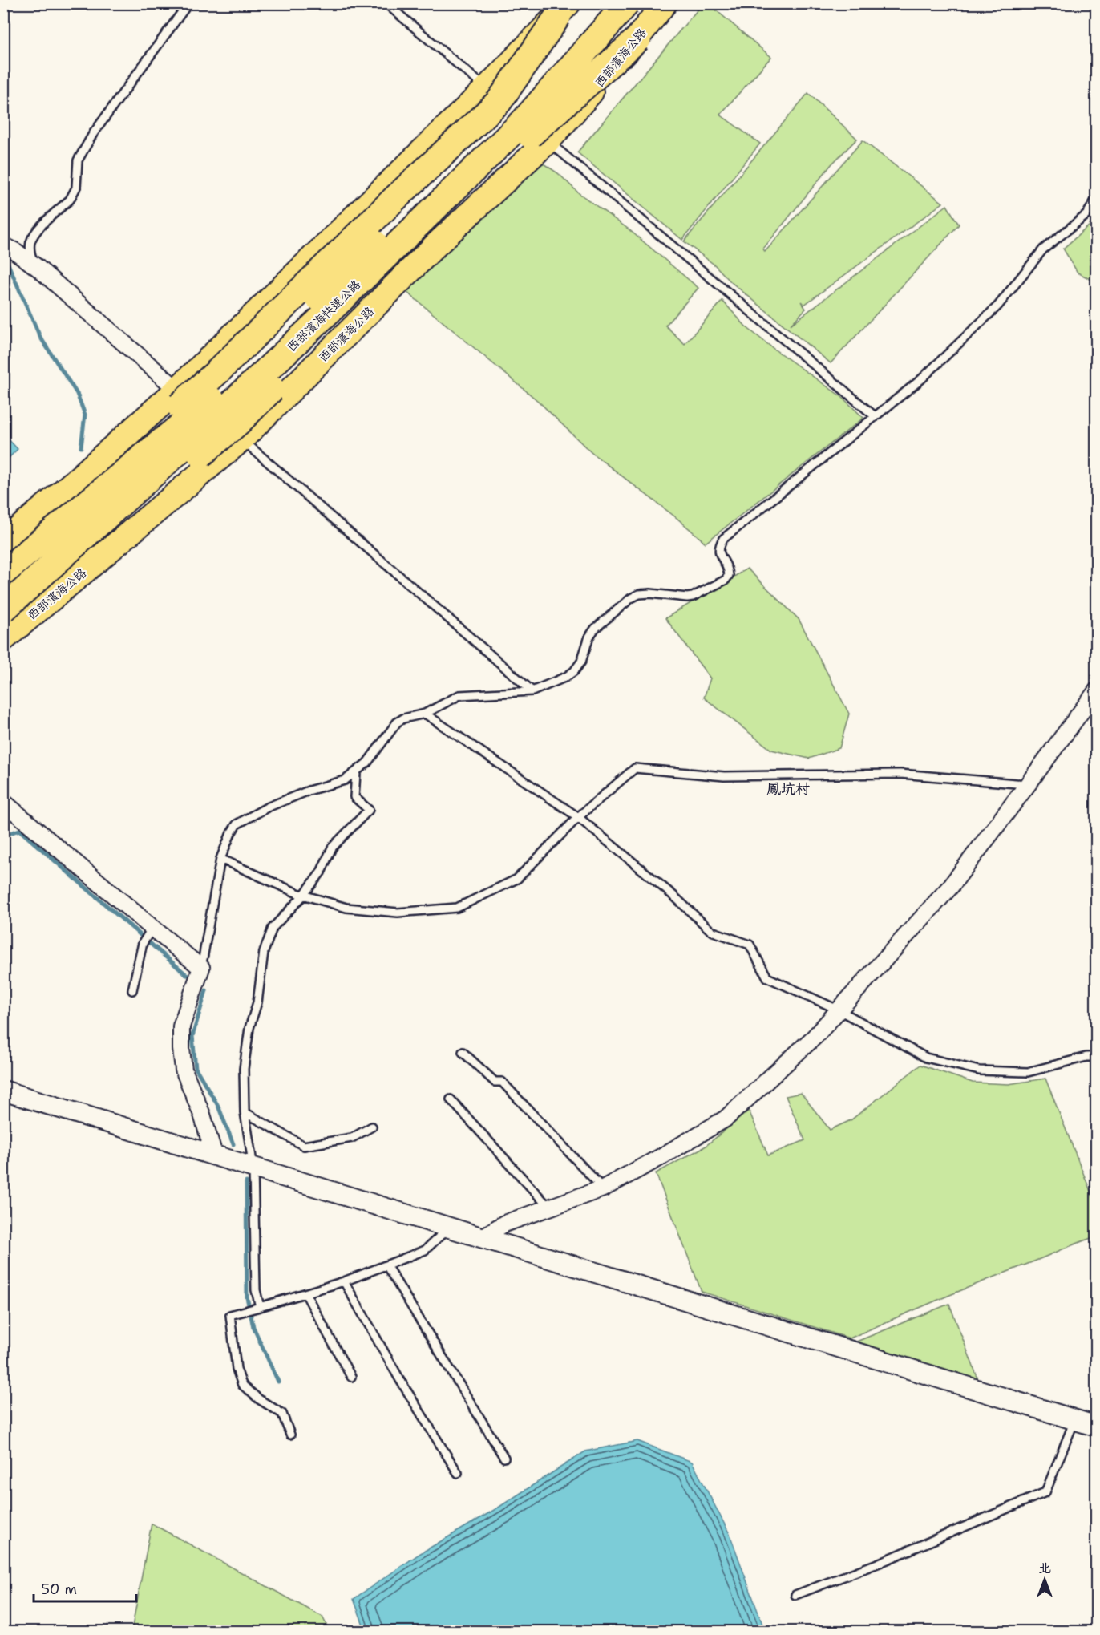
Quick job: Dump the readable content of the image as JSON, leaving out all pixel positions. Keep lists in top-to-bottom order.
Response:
{
  "streets": {
    "highway": ["西部濱海快速公路"],
    "main road": ["西部濱海公路"]
  },
  "districts": ["鳳坑村"],
  "scale_bar": "50 m",
  "north": "top"
}
